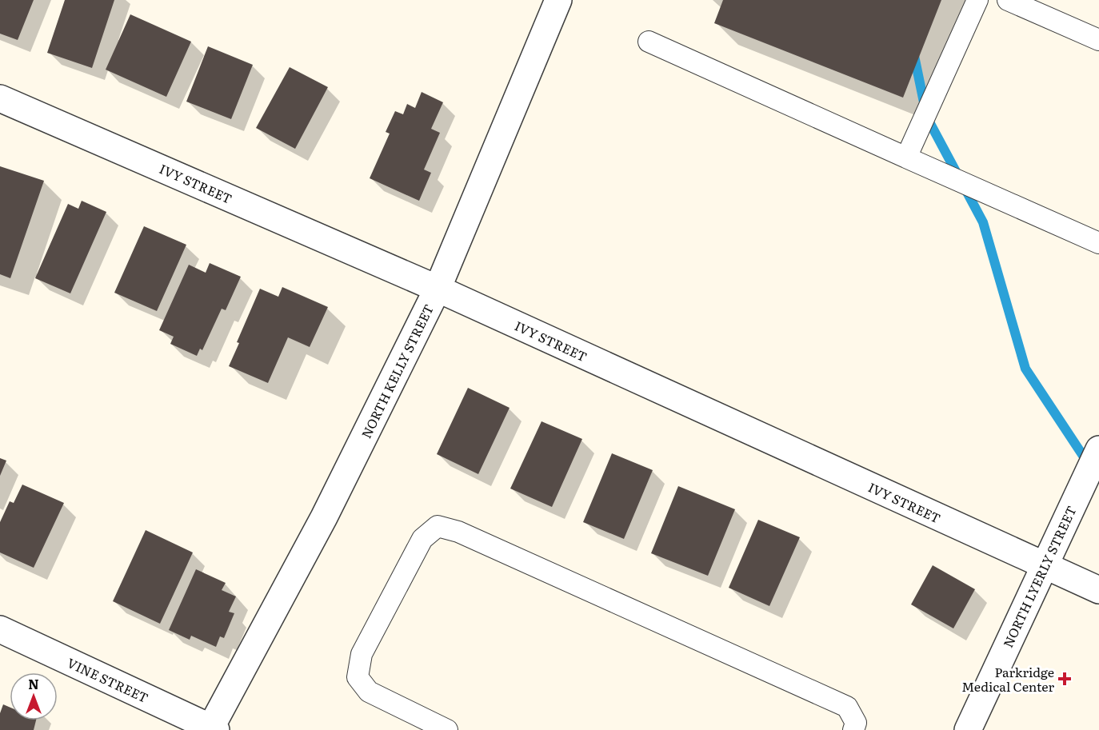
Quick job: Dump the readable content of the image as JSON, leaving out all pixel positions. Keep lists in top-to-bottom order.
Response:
{
  "streets": {
    "street": [
      "IVY STREET",
      "NORTH KELLY STREET",
      "NORTH LYERLY STREET",
      "VINE STREET"
    ]
  },
  "crossings": [
    ["IVY STREET", "NORTH KELLY STREET"],
    ["IVY STREET", "NORTH LYERLY STREET"],
    ["NORTH KELLY STREET", "VINE STREET"]
  ],
  "places": {
    "health": ["Parkridge Medical Center"]
  },
  "north": "top"
}
